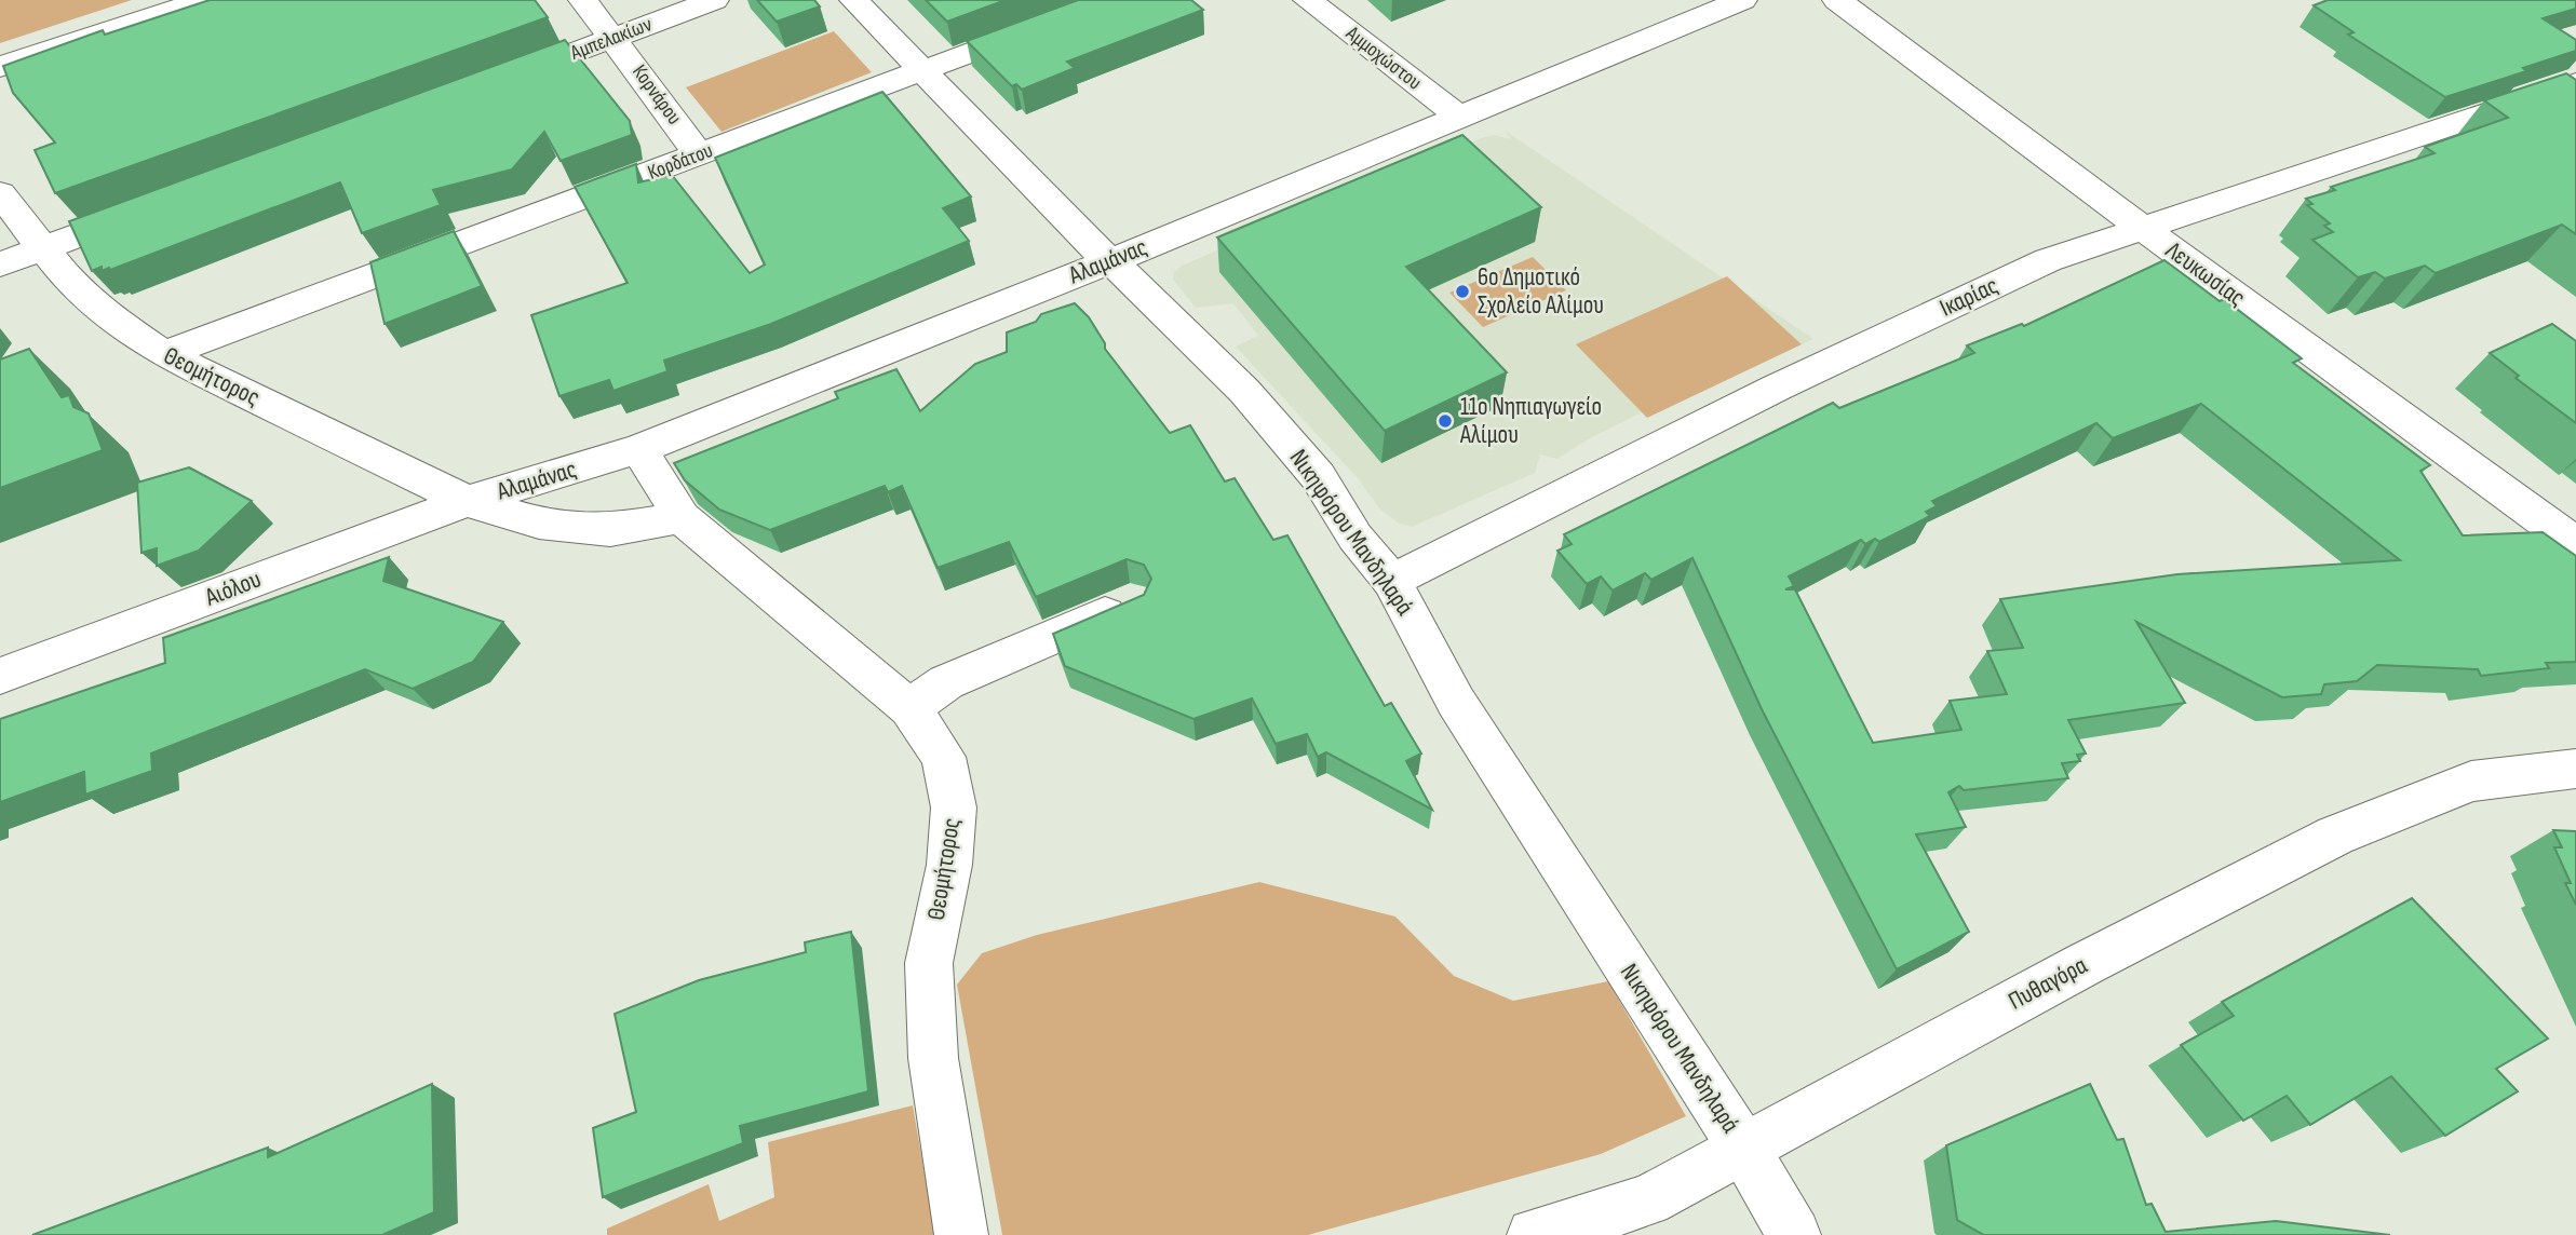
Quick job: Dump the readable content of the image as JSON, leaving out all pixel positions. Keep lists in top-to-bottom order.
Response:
{
  "streets": {
    "street": [
      "Αμπελακίων",
      "Αμμοχώστου",
      "Κορνάρου",
      "Κορδάτου",
      "Αλαμάνας",
      "Λευκωσίας",
      "Ικαρίας",
      "Θεομήτορος",
      "Νικηφόρου Μανδηλαρά",
      "Αιόλου",
      "Πυθαγόρα"
    ]
  },
  "crossings": [
    ["Αμπελακίων", "Κορνάρου"],
    ["Αμμοχώστου", "Αλαμάνας"],
    ["Κορνάρου", "Κορδάτου"],
    ["Κορδάτου", "Θεομήτορος"],
    ["Κορδάτου", "Νικηφόρου Μανδηλαρά"],
    ["Αλαμάνας", "Θεομήτορος"],
    ["Αλαμάνας", "Νικηφόρου Μανδηλαρά"],
    ["Αλαμάνας", "Αιόλου"],
    ["Λευκωσίας", "Ικαρίας"],
    ["Ικαρίας", "Νικηφόρου Μανδηλαρά"],
    ["Θεομήτορος", "Αιόλου"],
    ["Νικηφόρου Μανδηλαρά", "Πυθαγόρα"]
  ],
  "places": ["6ο Δημοτικό Σχολείο Αλίμου", "11ο Νηπιαγωγείο Αλίμου"]
}
